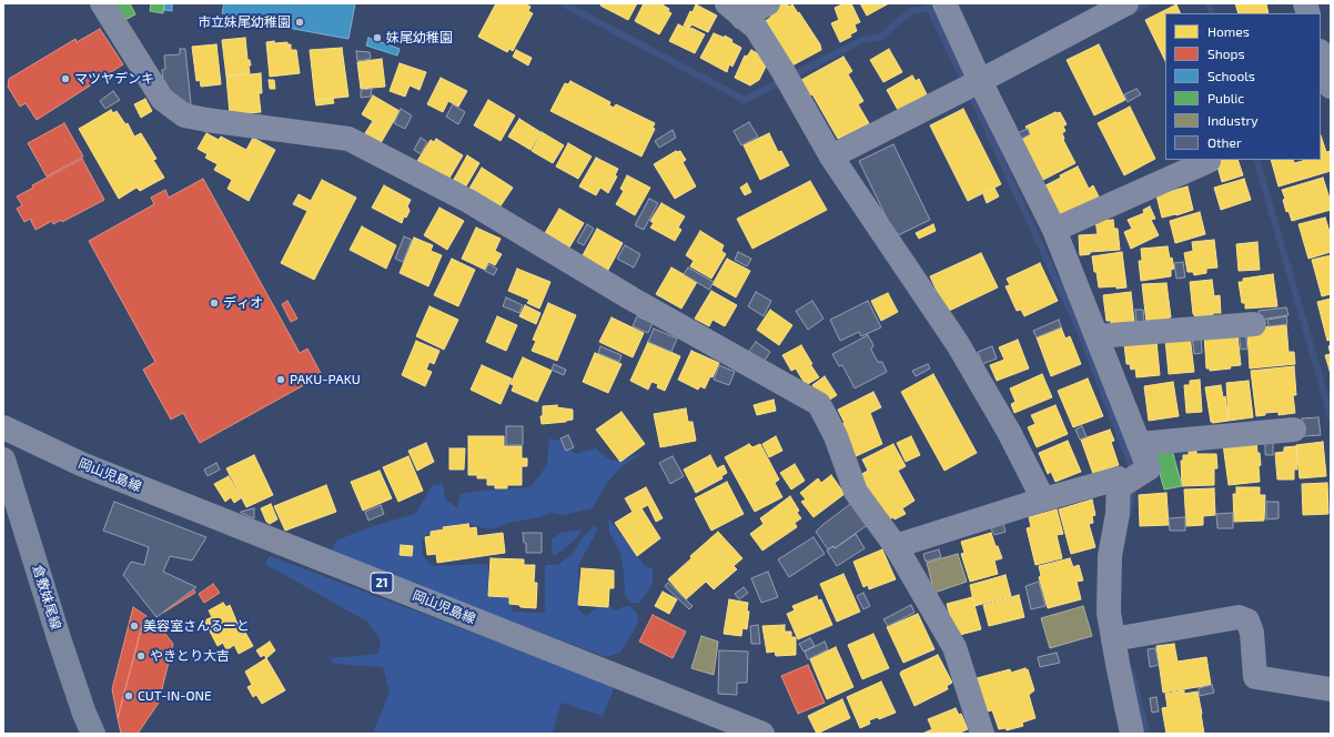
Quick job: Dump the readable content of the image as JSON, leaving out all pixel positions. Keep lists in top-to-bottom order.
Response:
{
  "streets": {
    "main road": ["岡山児島線", "21", "倉敷妹尾線"]
  },
  "places": [
    "市立妹尾幼稚園",
    "妹尾幼稚園",
    "マツヤデンキ",
    "ディオ",
    "PAKU-PAKU",
    "美容室さんるーと",
    "やきとり大吉",
    "CUT-IN-ONE"
  ],
  "legend": [
    "Homes",
    "Shops",
    "Schools",
    "Public",
    "Industry",
    "Other"
  ]
}
